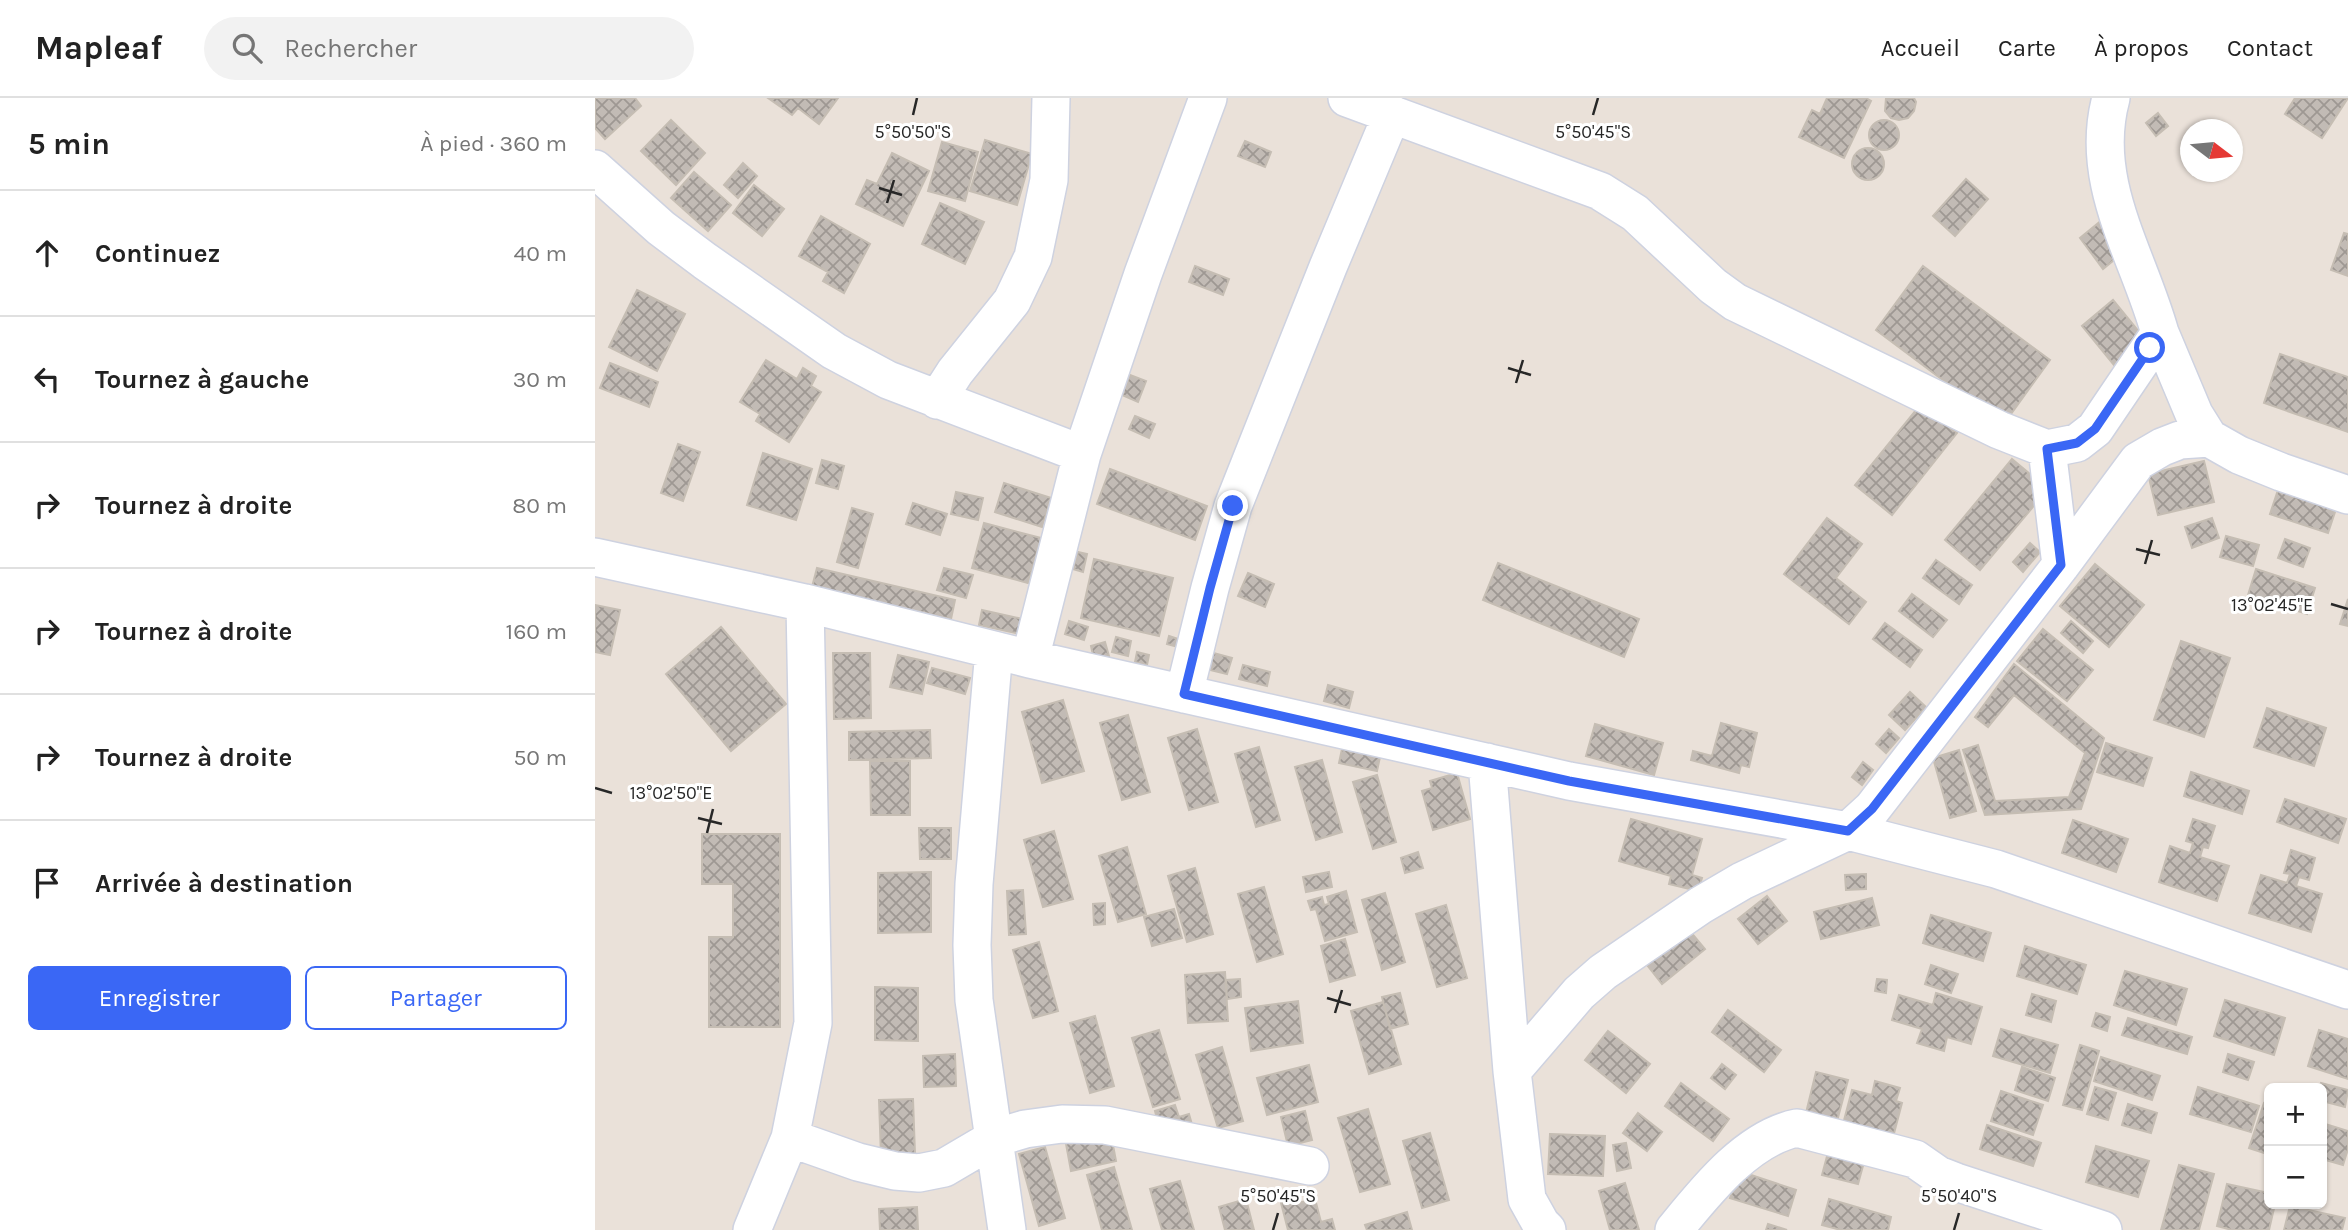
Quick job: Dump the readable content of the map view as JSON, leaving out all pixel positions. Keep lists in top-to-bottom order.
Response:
{
  "north": "right",
  "page": {
    "header": "Mapleaf",
    "search": "Rechercher",
    "nav": [
      "Accueil",
      "Carte",
      "À propos",
      "Contact"
    ],
    "heading": ["5 min", "À pied · 360 m"],
    "list": [
      ["Continuez", "40 m"],
      ["Tournez à gauche", "30 m"],
      ["Tournez à droite", "80 m"],
      ["Tournez à droite", "160 m"],
      ["Tournez à droite", "50 m"],
      "Arrivée à destination"
    ],
    "buttons": ["Enregistrer", "Partager"],
    "map_buttons": ["+", "−"]
  },
  "coordinates": [
    "5°50'50\"S",
    "5°50'45\"S",
    "13°02'45\"E",
    "13°02'50\"E",
    "5°50'40\"S"
  ]
}
